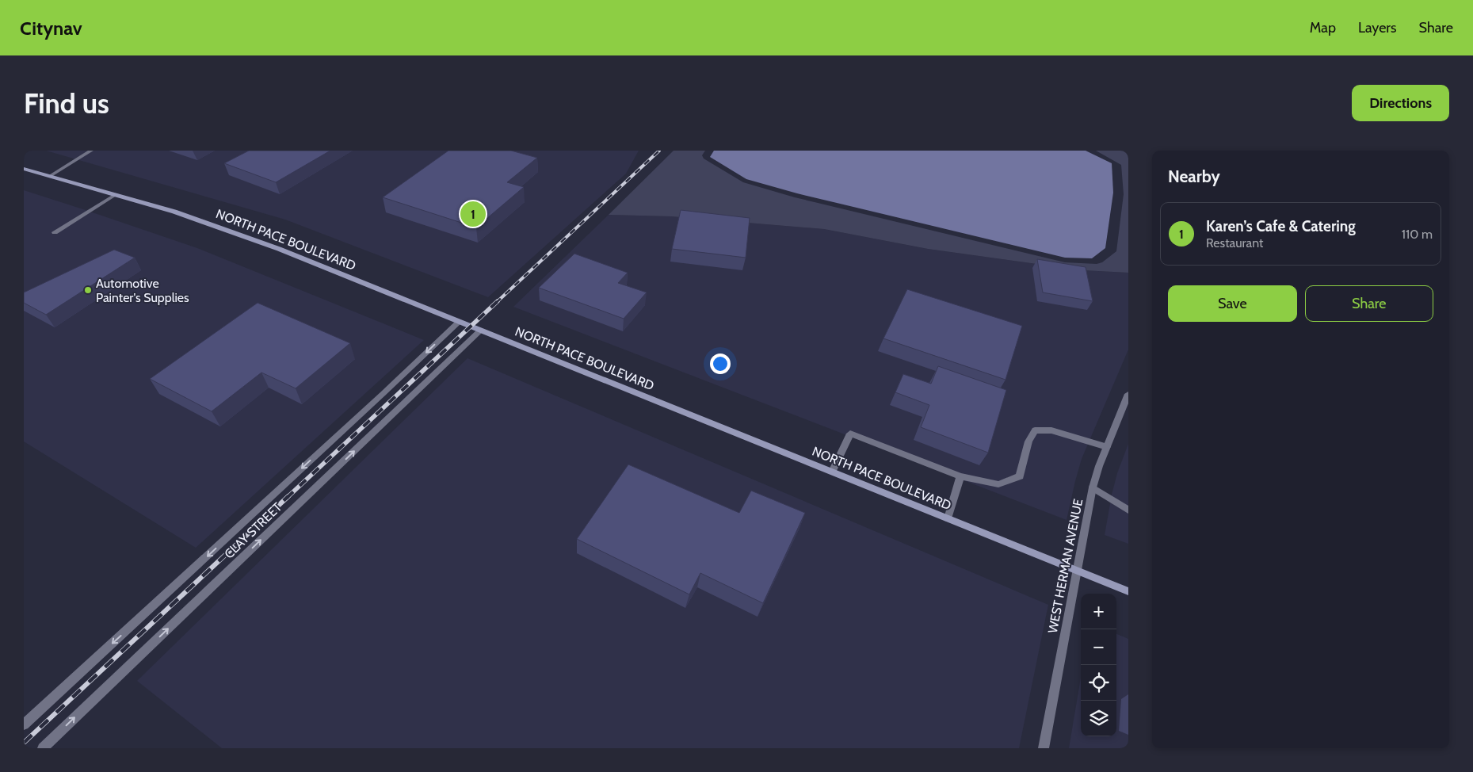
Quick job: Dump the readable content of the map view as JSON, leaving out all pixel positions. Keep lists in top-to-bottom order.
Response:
{
  "streets": {
    "main road": ["NORTH PACE BOULEVARD"],
    "street": ["CLAY STREET", "WEST HERMAN AVENUE"]
  },
  "crossings": [
    ["NORTH PACE BOULEVARD", "CLAY STREET"],
    ["NORTH PACE BOULEVARD", "WEST HERMAN AVENUE"]
  ],
  "places": ["Automotive Painter's Supplies"],
  "page": {
    "header": "Citynav",
    "nav": ["Map", "Layers", "Share"],
    "buttons": [
      "Directions",
      ["Save", "Share"]
    ],
    "title": "Find us",
    "heading": "Nearby",
    "pins": "1",
    "list": [
      {
        "mark": "1",
        "name": "Karen’s Cafe & Catering",
        "note": "Restaurant",
        "value": "110 m"
      }
    ],
    "map_buttons": ["+", "−"]
  }
}
